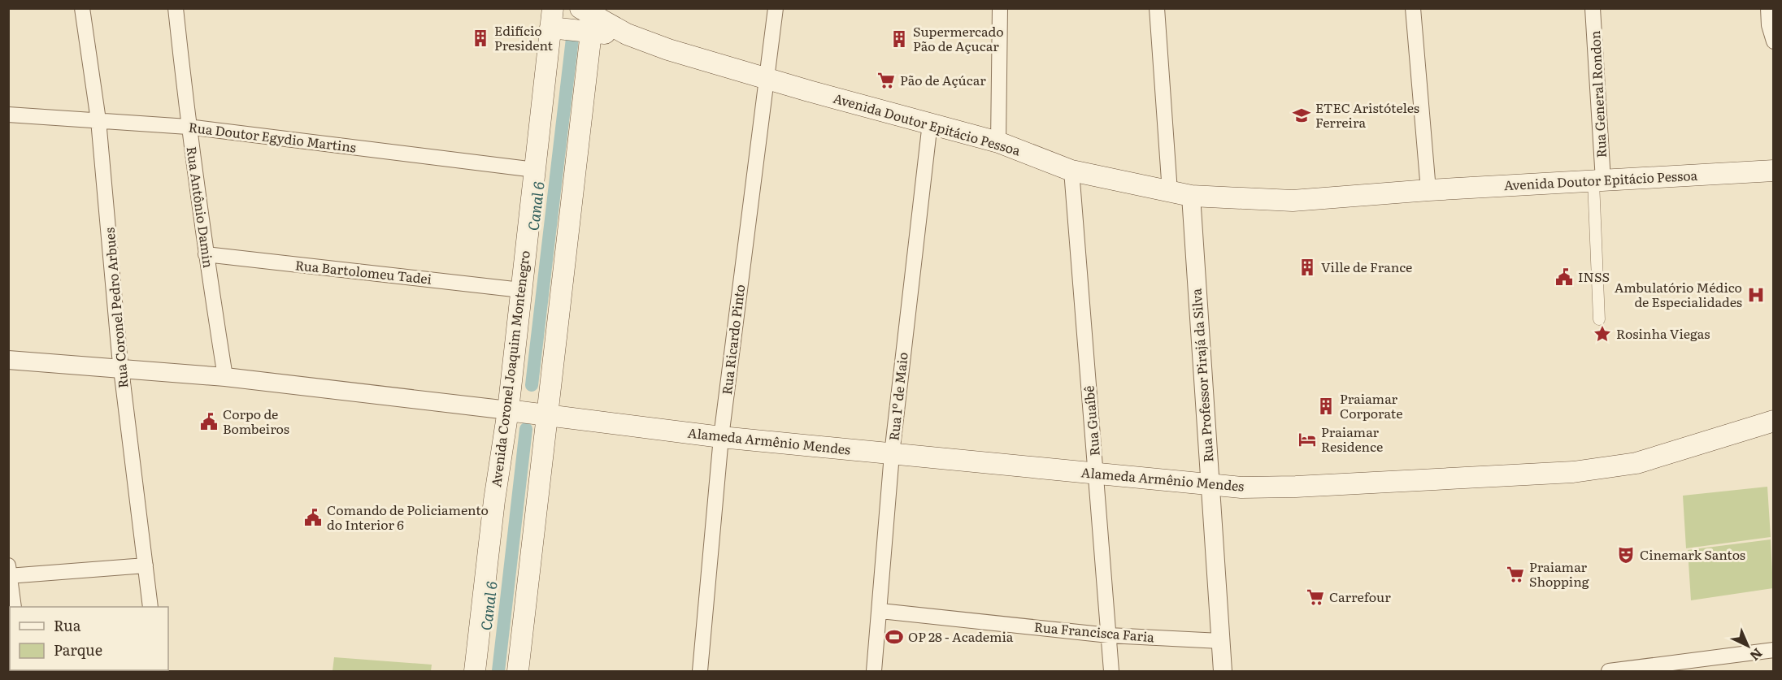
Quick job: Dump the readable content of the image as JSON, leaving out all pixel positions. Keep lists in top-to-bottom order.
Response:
{
  "streets": {
    "main road": ["Avenida Doutor Epitácio Pessoa", "Avenida Coronel Joaquim Montenegro", "Alameda Armênio Mendes"],
    "street": [
      "Rua General Rondon",
      "Rua Doutor Egydio Martins",
      "Rua Antônio Damin",
      "Rua Bartolomeu Tadei",
      "Rua Coronel Pedro Arbues",
      "Rua Ricardo Pinto",
      "Rua Professor Pirajá da Silva",
      "Rua 1º de Maio",
      "Rua Guaíbê",
      "Rua Francisca Faria"
    ]
  },
  "crossings": [
    ["Rua General Rondon", "Avenida Doutor Epitácio Pessoa"],
    ["Avenida Doutor Epitácio Pessoa", "Rua Ricardo Pinto"],
    ["Avenida Doutor Epitácio Pessoa", "Avenida Coronel Joaquim Montenegro"],
    ["Avenida Doutor Epitácio Pessoa", "Rua Professor Pirajá da Silva"],
    ["Avenida Doutor Epitácio Pessoa", "Rua 1º de Maio"],
    ["Avenida Doutor Epitácio Pessoa", "Rua Guaíbê"],
    ["Rua Doutor Egydio Martins", "Rua Antônio Damin"],
    ["Rua Doutor Egydio Martins", "Rua Coronel Pedro Arbues"],
    ["Rua Doutor Egydio Martins", "Avenida Coronel Joaquim Montenegro"],
    ["Rua Antônio Damin", "Rua Bartolomeu Tadei"],
    ["Rua Bartolomeu Tadei", "Avenida Coronel Joaquim Montenegro"],
    ["Rua Ricardo Pinto", "Alameda Armênio Mendes"],
    ["Avenida Coronel Joaquim Montenegro", "Alameda Armênio Mendes"],
    ["Rua Professor Pirajá da Silva", "Alameda Armênio Mendes"],
    ["Rua Professor Pirajá da Silva", "Rua Francisca Faria"],
    ["Rua 1º de Maio", "Alameda Armênio Mendes"],
    ["Rua 1º de Maio", "Rua Francisca Faria"],
    ["Rua Guaíbê", "Alameda Armênio Mendes"],
    ["Rua Guaíbê", "Rua Francisca Faria"]
  ],
  "water": ["Canal 6"],
  "places": {
    "building": [
      "Edifício President",
      "Supermercado Pão de Açucar",
      "Ville de France",
      "Praiamar Corporate"
    ],
    "supermarket": ["Pão de Açúcar", "Praiamar Shopping", "Carrefour"],
    "school or university": ["ETEC Aristóteles Ferreira"],
    "public building": ["INSS", "Corpo de Bombeiros", "Comando de Policiamento do Interior 6"],
    "hospital": ["Ambulatório Médico de Especialidades"],
    "place": ["Rosinha Viegas"],
    "hotel": ["Praiamar Residence"],
    "theatre": ["Cinemark Santos"],
    "sports": ["OP 28 - Academia"]
  },
  "legend": ["Rua", "Parque"],
  "north": "bottom right"
}
